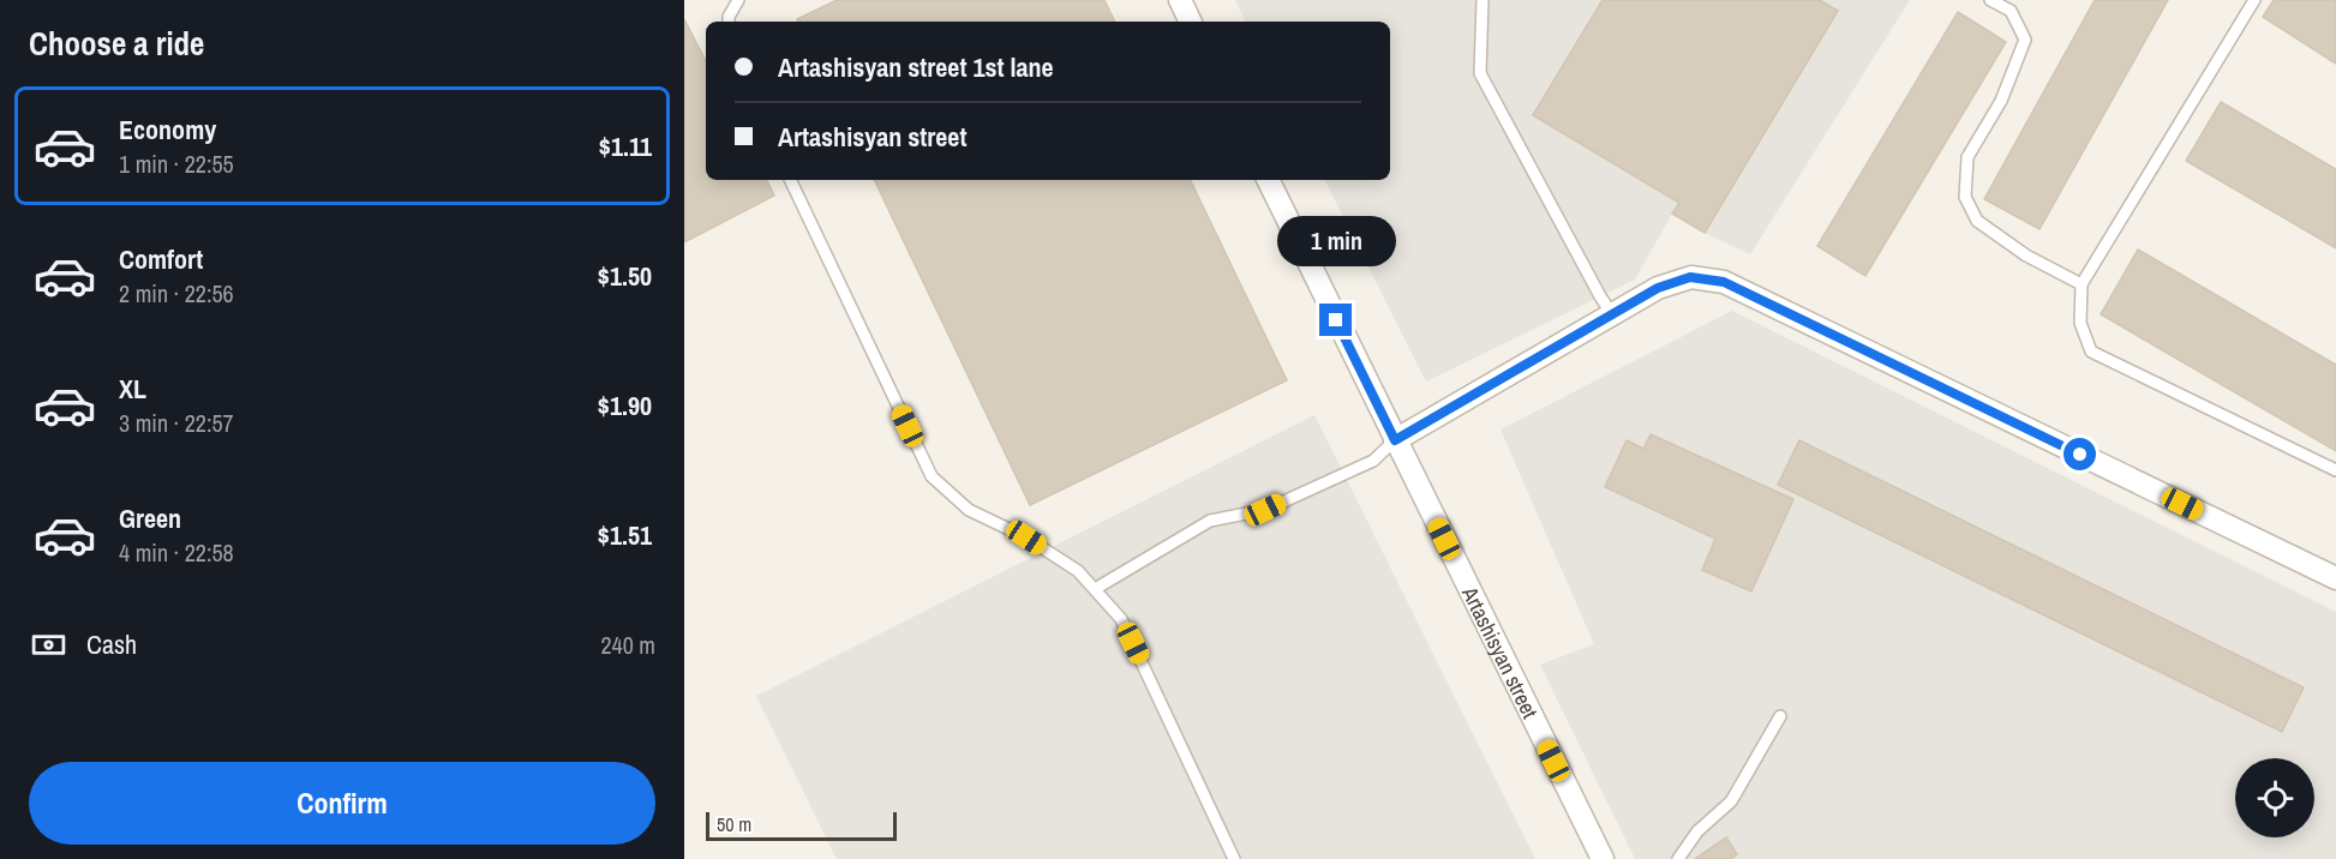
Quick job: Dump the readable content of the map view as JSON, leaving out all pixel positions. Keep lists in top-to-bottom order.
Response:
{
  "streets": {
    "street": ["Artashisyan street"]
  },
  "scale_bar": "50 m",
  "page": {
    "heading": "Choose a ride",
    "banner": ["Artashisyan street 1st lane", "Artashisyan street"],
    "list": [
      {
        "name": "Economy",
        "note": "1 min · 22:55",
        "value": "$1.11"
      },
      {
        "name": "Comfort",
        "note": "2 min · 22:56",
        "value": "$1.50"
      },
      {
        "name": "XL",
        "note": "3 min · 22:57",
        "value": "$1.90"
      },
      {
        "name": "Green",
        "note": "4 min · 22:58",
        "value": "$1.51"
      }
    ],
    "bubble": "1 min",
    "pay": ["Cash", "240 m"],
    "buttons": "Confirm",
    "scale": "50 m"
  }
}
